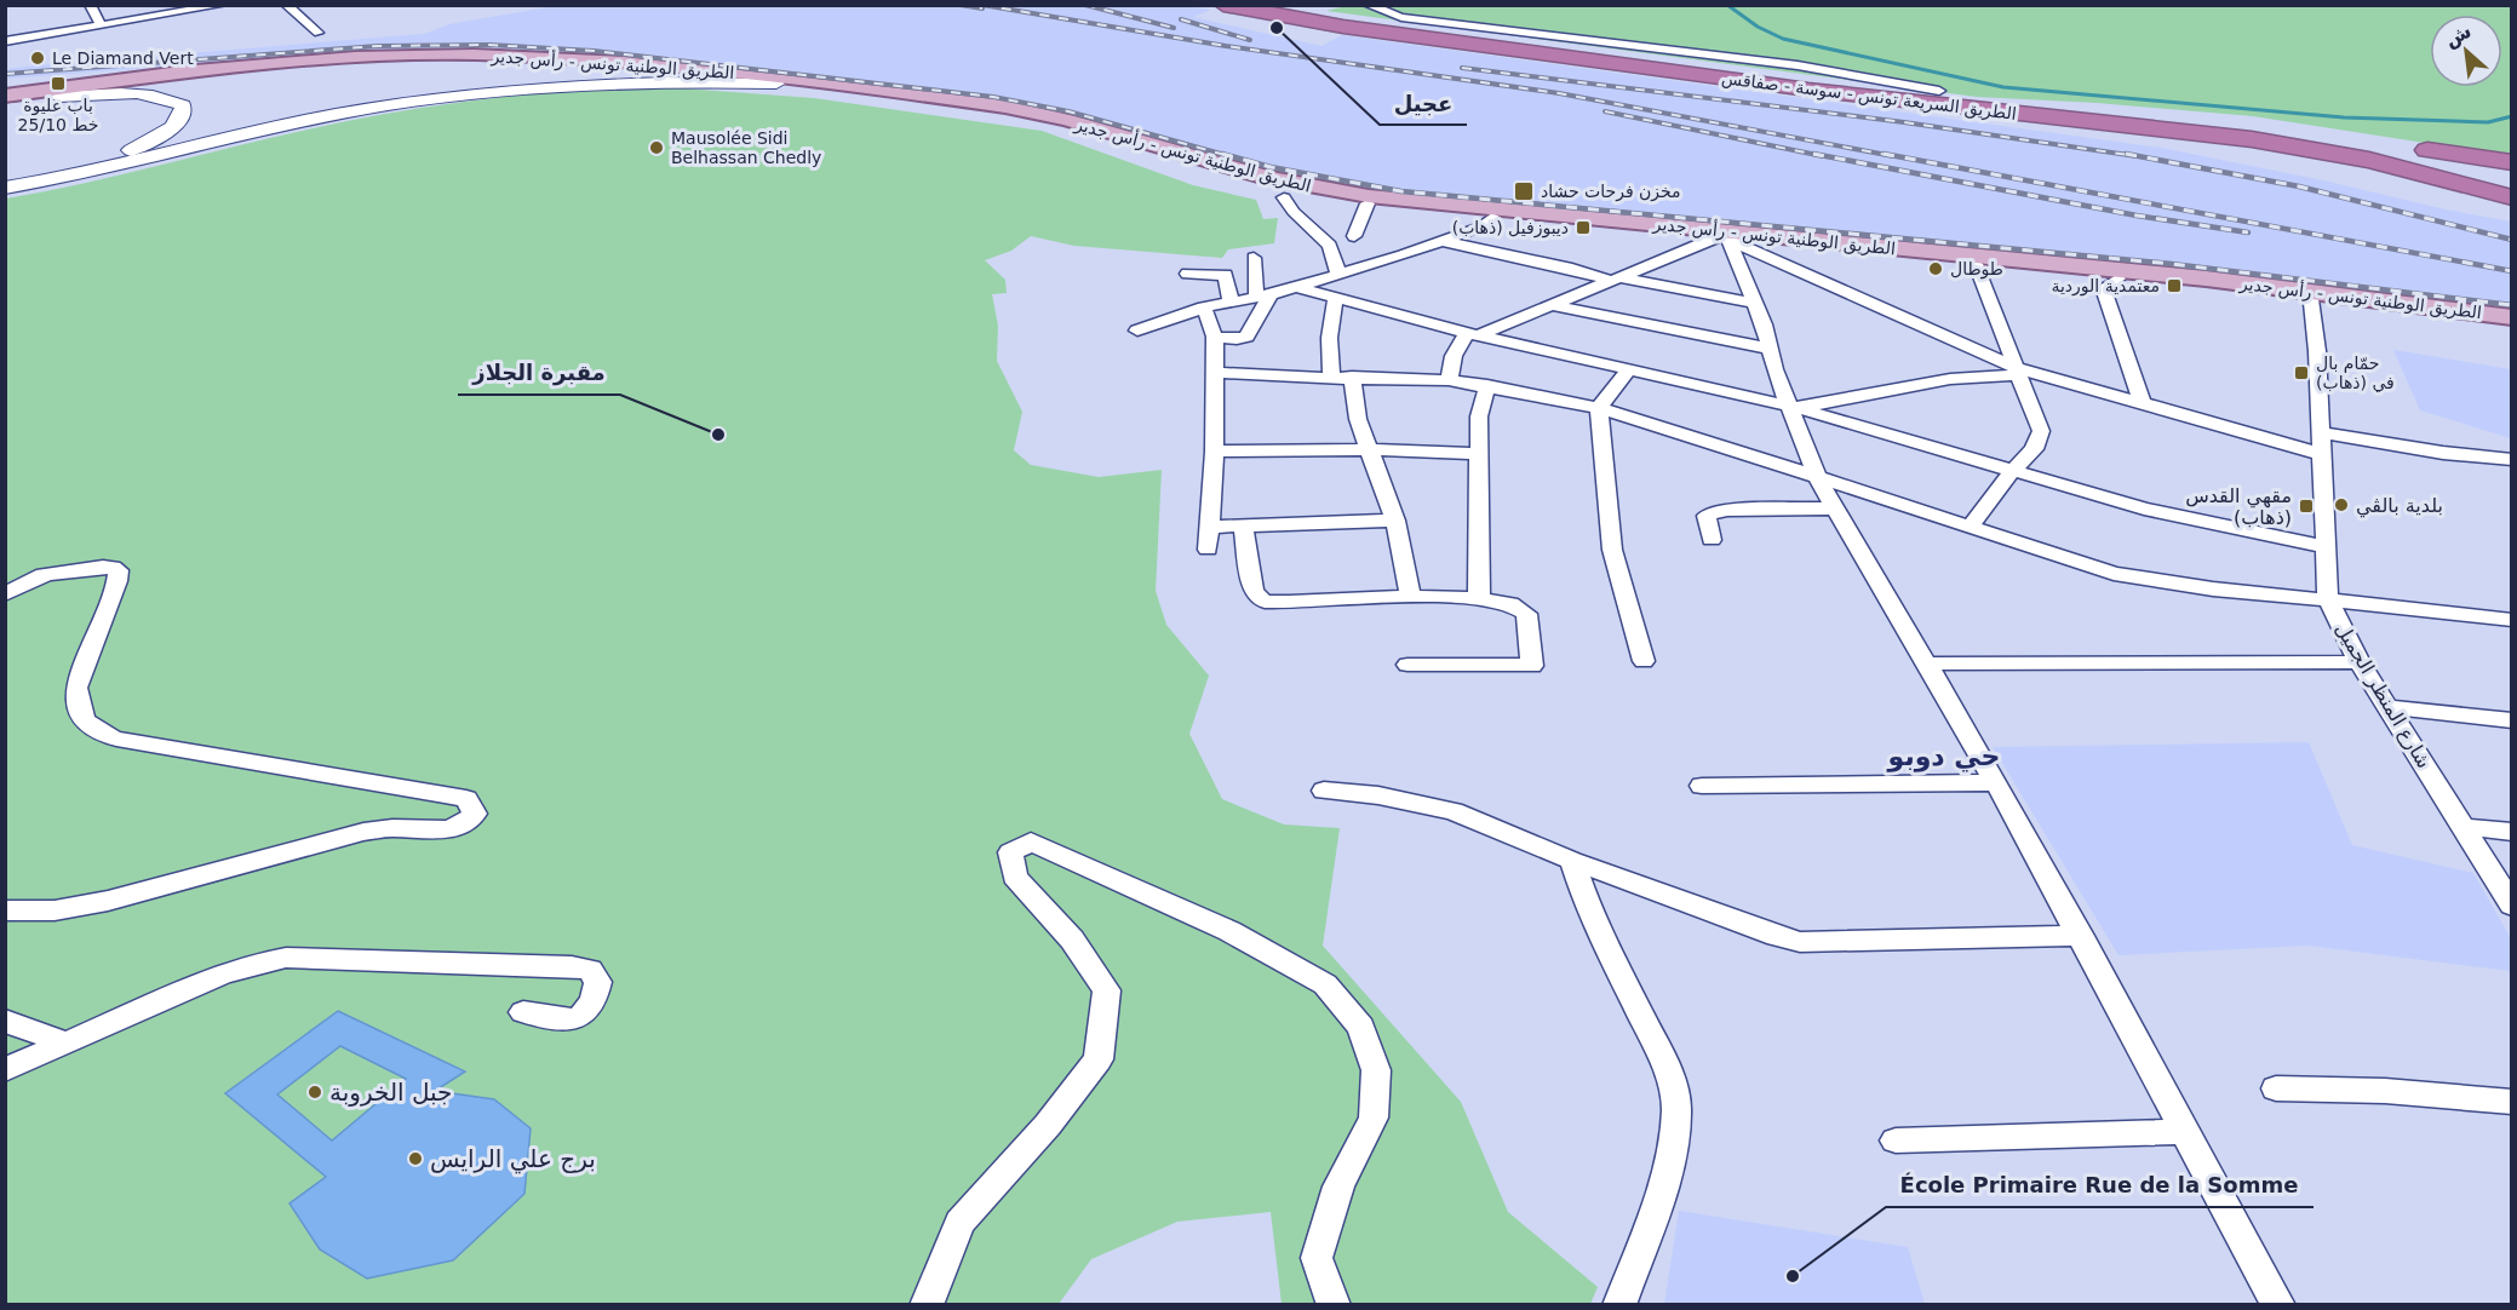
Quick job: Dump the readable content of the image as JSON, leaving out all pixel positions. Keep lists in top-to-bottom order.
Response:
{
  "streets": {
    "highway": ["الطريق السريعة تونس - سوسة - صفاقس"],
    "main road": ["الطريق الوطنية تونس - رأس جدير"],
    "street": ["شارع المنظر الجميل"]
  },
  "crossings": [
    ["الطريق الوطنية تونس - رأس جدير", "شارع المنظر الجميل"]
  ],
  "districts": ["حي دوبو"],
  "places": {
    "other": [
      "عجيل",
      "Le Diamand Vert",
      "Mausolée Sidi Belhassan Chedly",
      "طوطال",
      "مقبرة الجلاز",
      "بلدية بالڤي",
      "جبل الخروبة",
      "برج علي الرايس",
      "École Primaire Rue de la Somme"
    ],
    "transit": [
      "باب عليوة خط 25/10",
      "مخزن فرحات حشاد",
      "ديبوزفيل (ذهاب)",
      "معتمدية الوردية",
      "حمّام بال في (ذهاب)",
      "مقهي القدس (ذهاب)"
    ]
  },
  "north": "top left"
}
